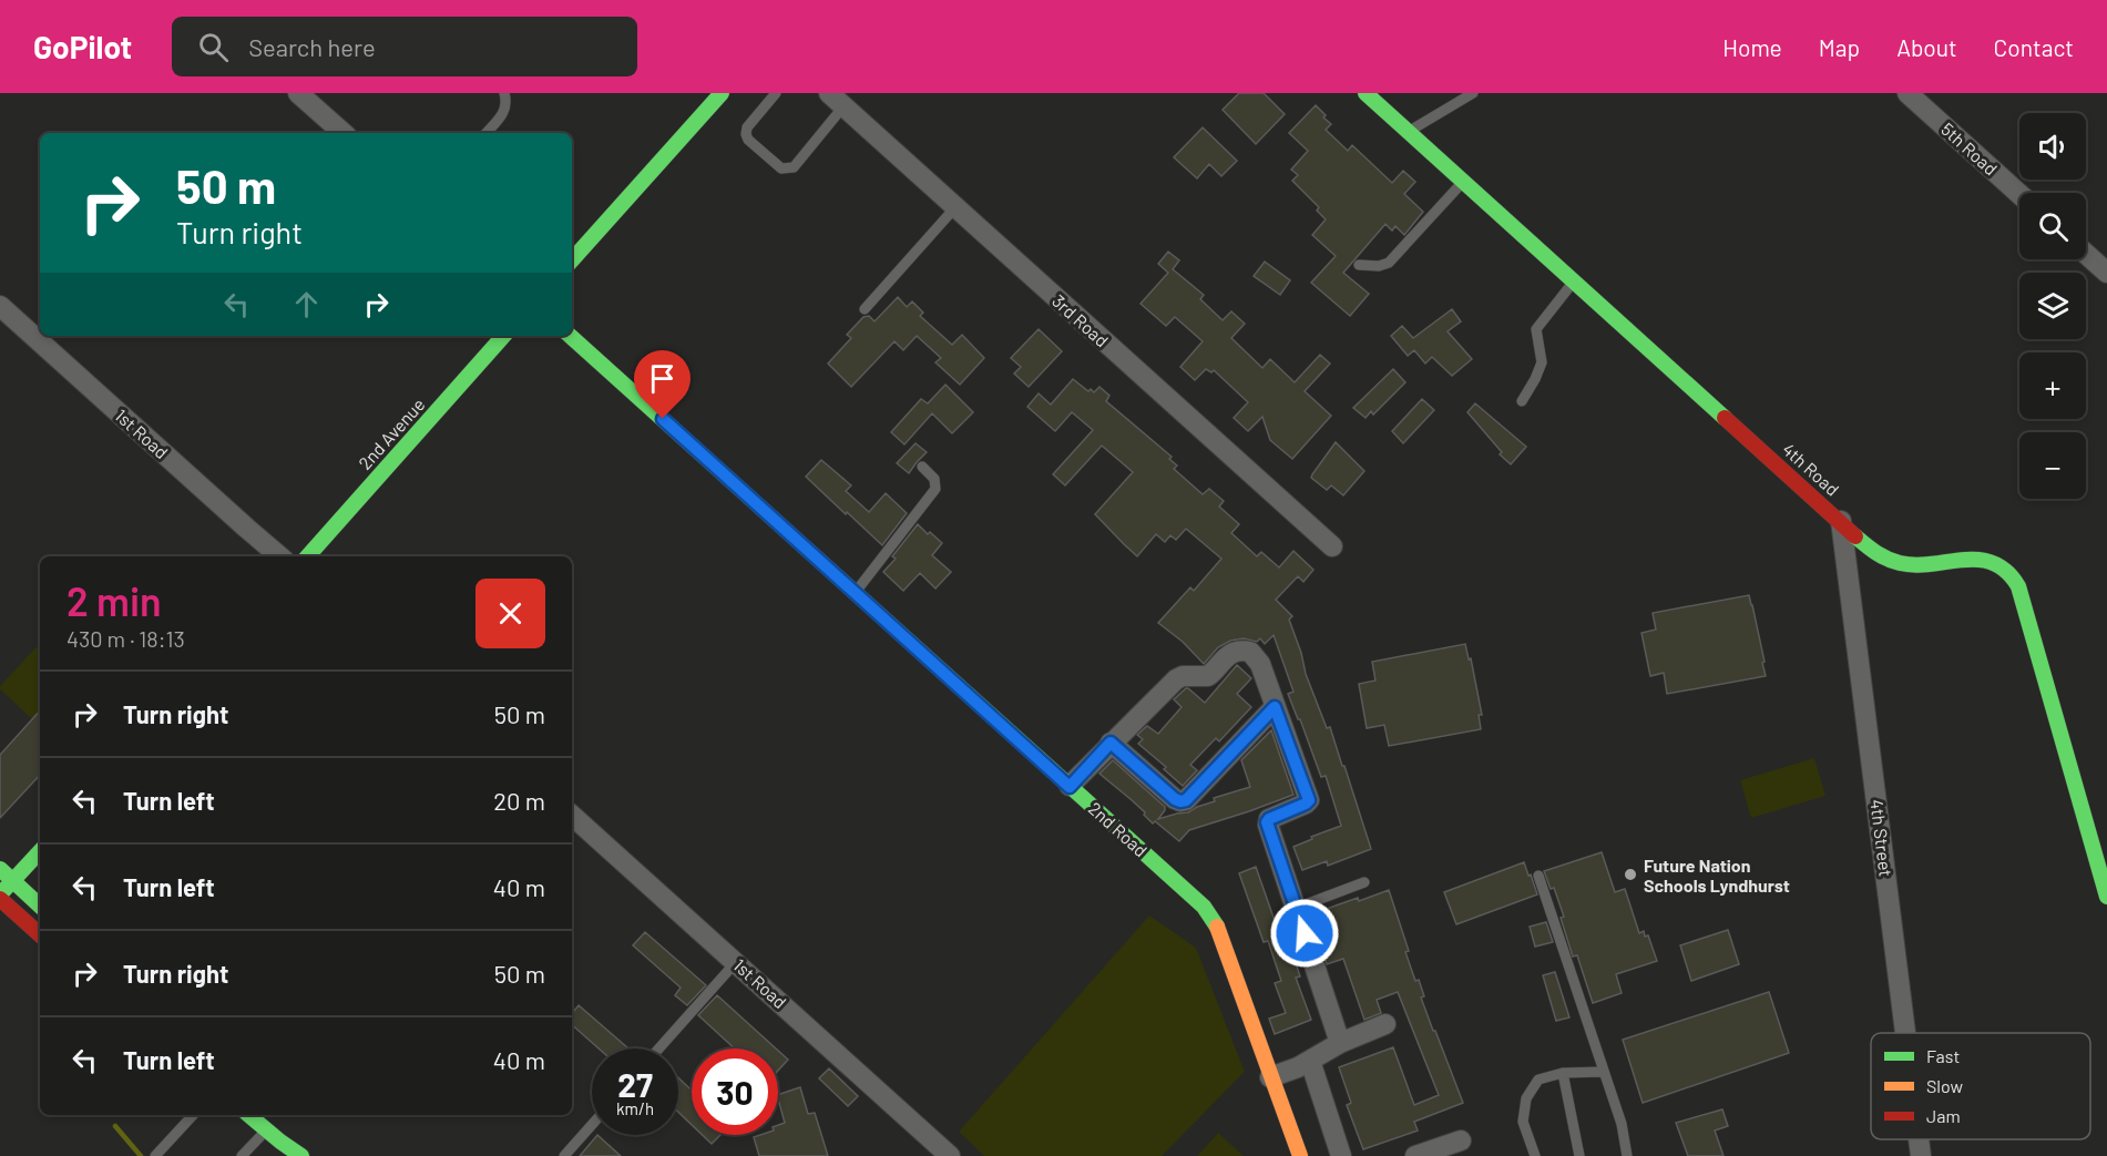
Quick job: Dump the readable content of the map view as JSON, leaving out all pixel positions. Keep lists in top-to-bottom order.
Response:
{
  "streets": {
    "street": [
      "5th Road",
      "3rd Road",
      "1st Road",
      "2nd Avenue",
      "4th Road",
      "2nd Road",
      "4th Street"
    ]
  },
  "crossings": [
    ["4th Road", "4th Street"]
  ],
  "places": ["Future Nation Schools Lyndhurst"],
  "legend": ["Fast", "Slow", "Jam"],
  "page": {
    "header": "GoPilot",
    "search": "Search here",
    "nav": [
      "Home",
      "Map",
      "About",
      "Contact"
    ],
    "map_buttons": ["+", "−"],
    "turn": ["50 m", "Turn right"],
    "heading": ["2 min", "430 m · 18:13"],
    "list": [
      {
        "name": "Turn right",
        "value": "50 m"
      },
      {
        "name": "Turn left",
        "value": "20 m"
      },
      {
        "name": "Turn left",
        "value": "40 m"
      },
      {
        "name": "Turn right",
        "value": "50 m"
      },
      {
        "name": "Turn left",
        "value": "40 m"
      }
    ],
    "speed": "27 km/h",
    "limit": "30"
  }
}
